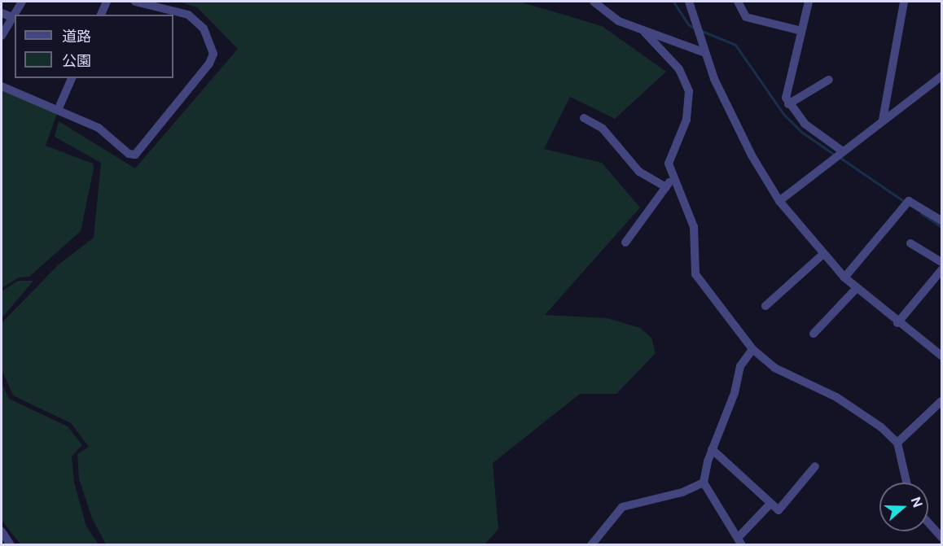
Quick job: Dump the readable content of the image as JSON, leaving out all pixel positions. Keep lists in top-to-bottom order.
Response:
{
  "legend": ["道路", "公園"],
  "north": "right"
}
